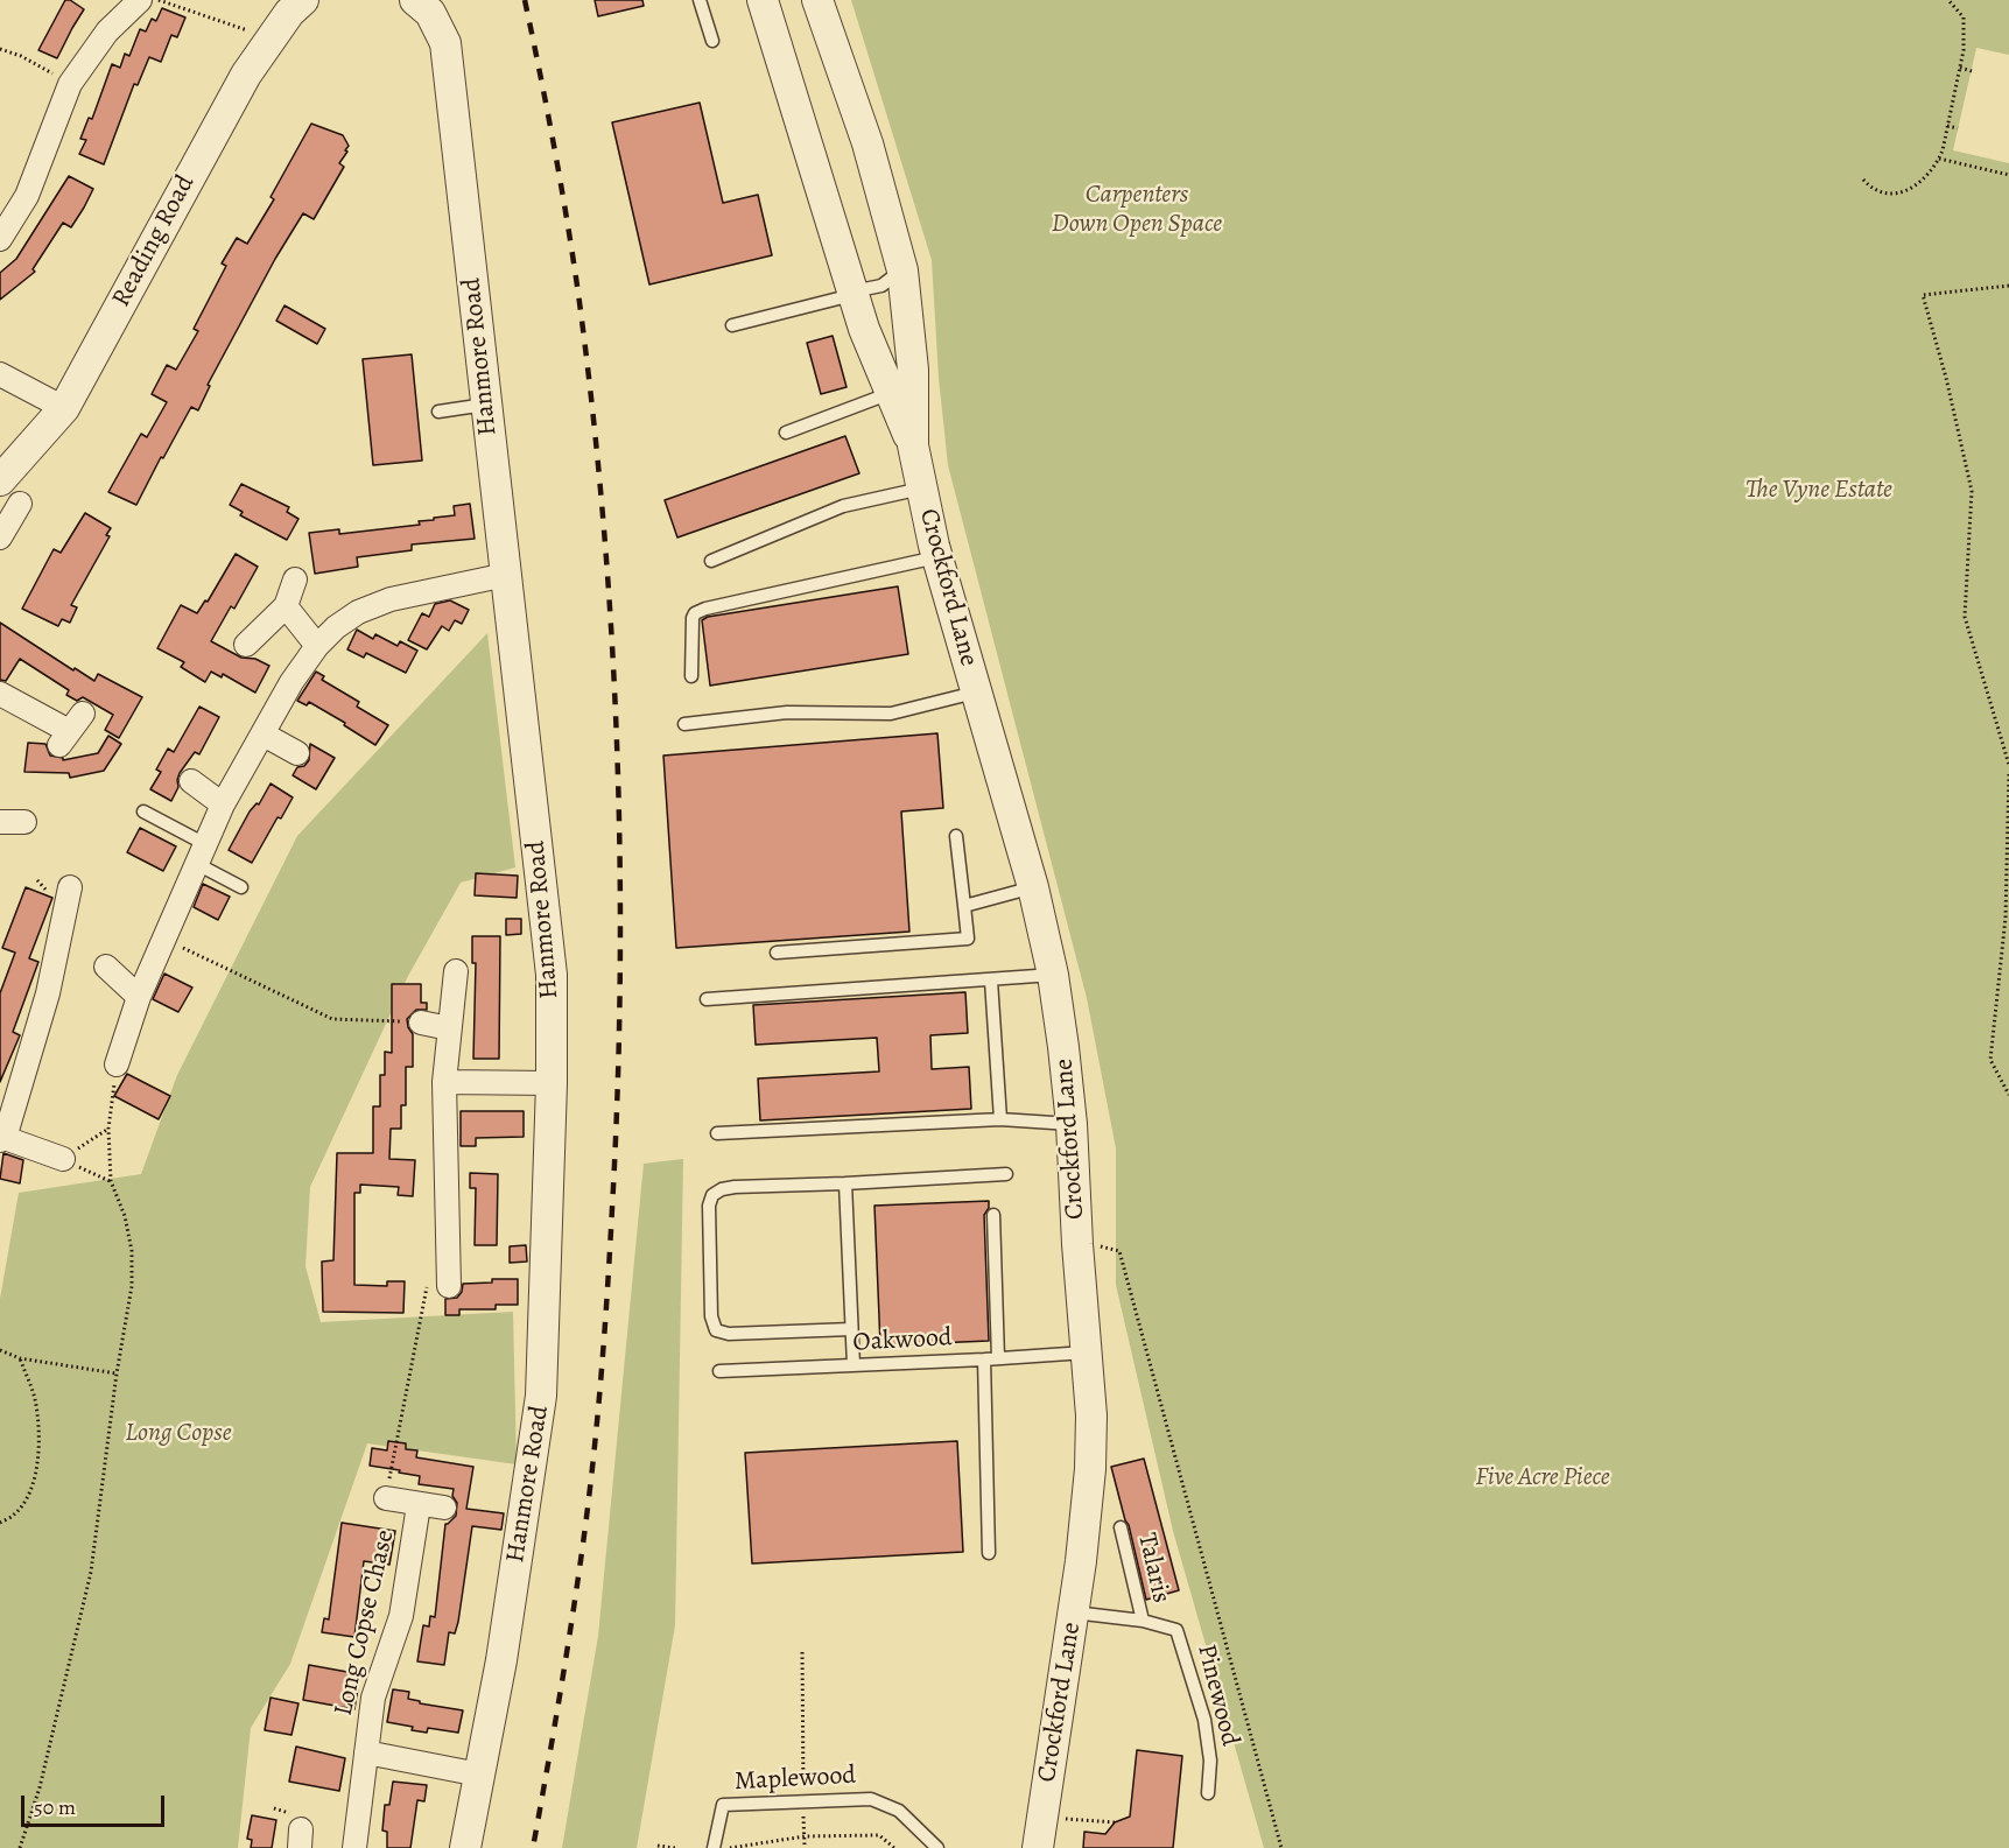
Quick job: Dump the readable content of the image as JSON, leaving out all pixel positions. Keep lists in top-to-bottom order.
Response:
{
  "streets": {
    "street": [
      "Reading Road",
      "Hanmore Road",
      "Crockford Lane",
      "Long Copse Chase"
    ],
    "lane": [
      "Oakwood",
      "Talaris",
      "Pinewood",
      "Maplewood"
    ]
  },
  "crossings": [
    ["Hanmore Road", "Long Copse Chase"],
    ["Crockford Lane", "Oakwood"],
    ["Crockford Lane", "Pinewood"],
    ["Talaris", "Pinewood"]
  ],
  "parks": [
    "Carpenters Down Open Space",
    "The Vyne Estate",
    "Long Copse",
    "Five Acre Piece"
  ],
  "scale_bar": "50 m"
}
